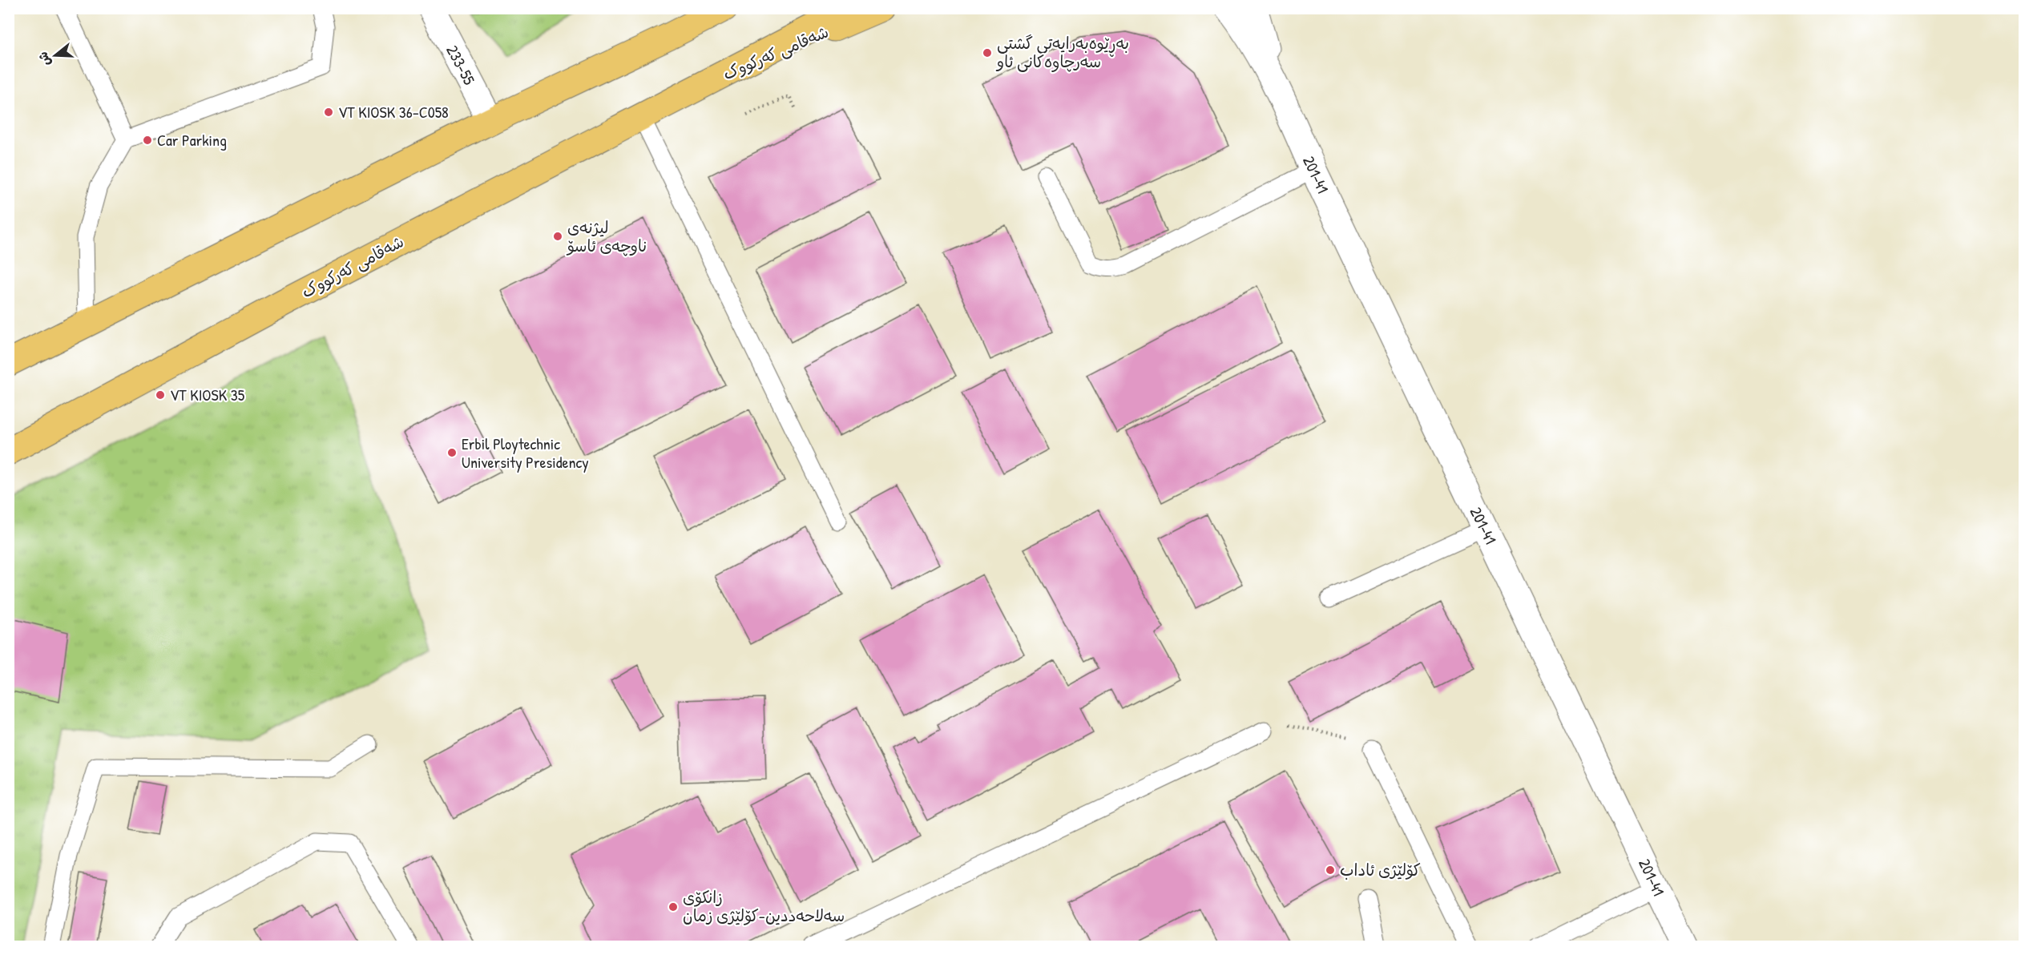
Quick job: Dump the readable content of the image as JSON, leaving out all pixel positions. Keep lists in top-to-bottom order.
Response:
{
  "streets": {
    "highway": ["شەقامی کەرکووک"],
    "street": ["233-55", "201-41"]
  },
  "places": [
    "بەڕێوەبەرایەتی گشتی سەرچاوەکانی ئاو",
    "VT KIOSK 36-C058",
    "Car Parking",
    "لیژنەی ناوچەی ئاسۆ",
    "VT KIOSK 35",
    "Erbil Ploytechnic University Presidency",
    "کۆلێژی ئاداب",
    "زانکۆی سەلاحەددین-کۆلێژی زمان"
  ],
  "north": "left"
}
